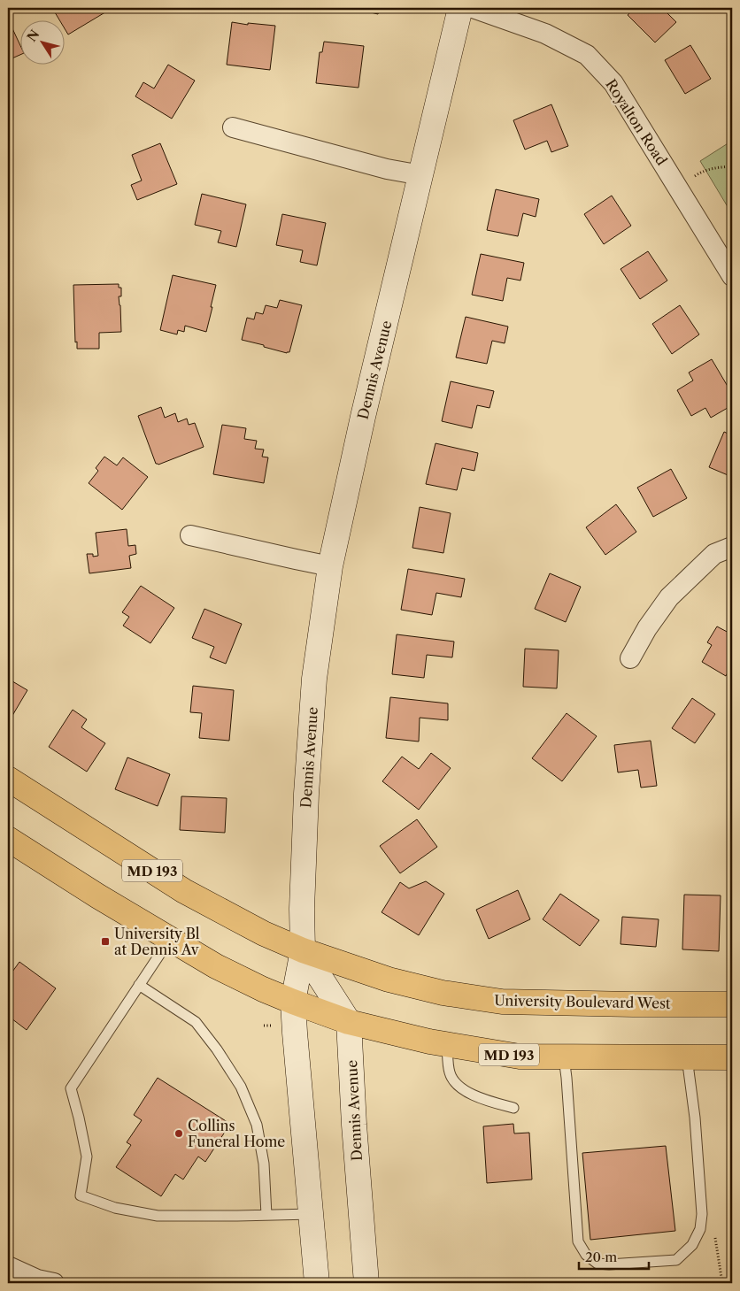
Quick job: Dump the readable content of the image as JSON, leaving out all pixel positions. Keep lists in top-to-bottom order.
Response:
{
  "streets": {
    "main road": ["MD 193", "University Boulevard West"],
    "street": ["Royalton Road", "Dennis Avenue"]
  },
  "crossings": [
    ["Dennis Avenue", "MD 193"],
    ["Dennis Avenue", "University Boulevard West"]
  ],
  "places": {
    "transit": ["University Bl at Dennis Av"],
    "other": ["Collins Funeral Home"]
  },
  "scale_bar": "20 m",
  "north": "top left"
}
